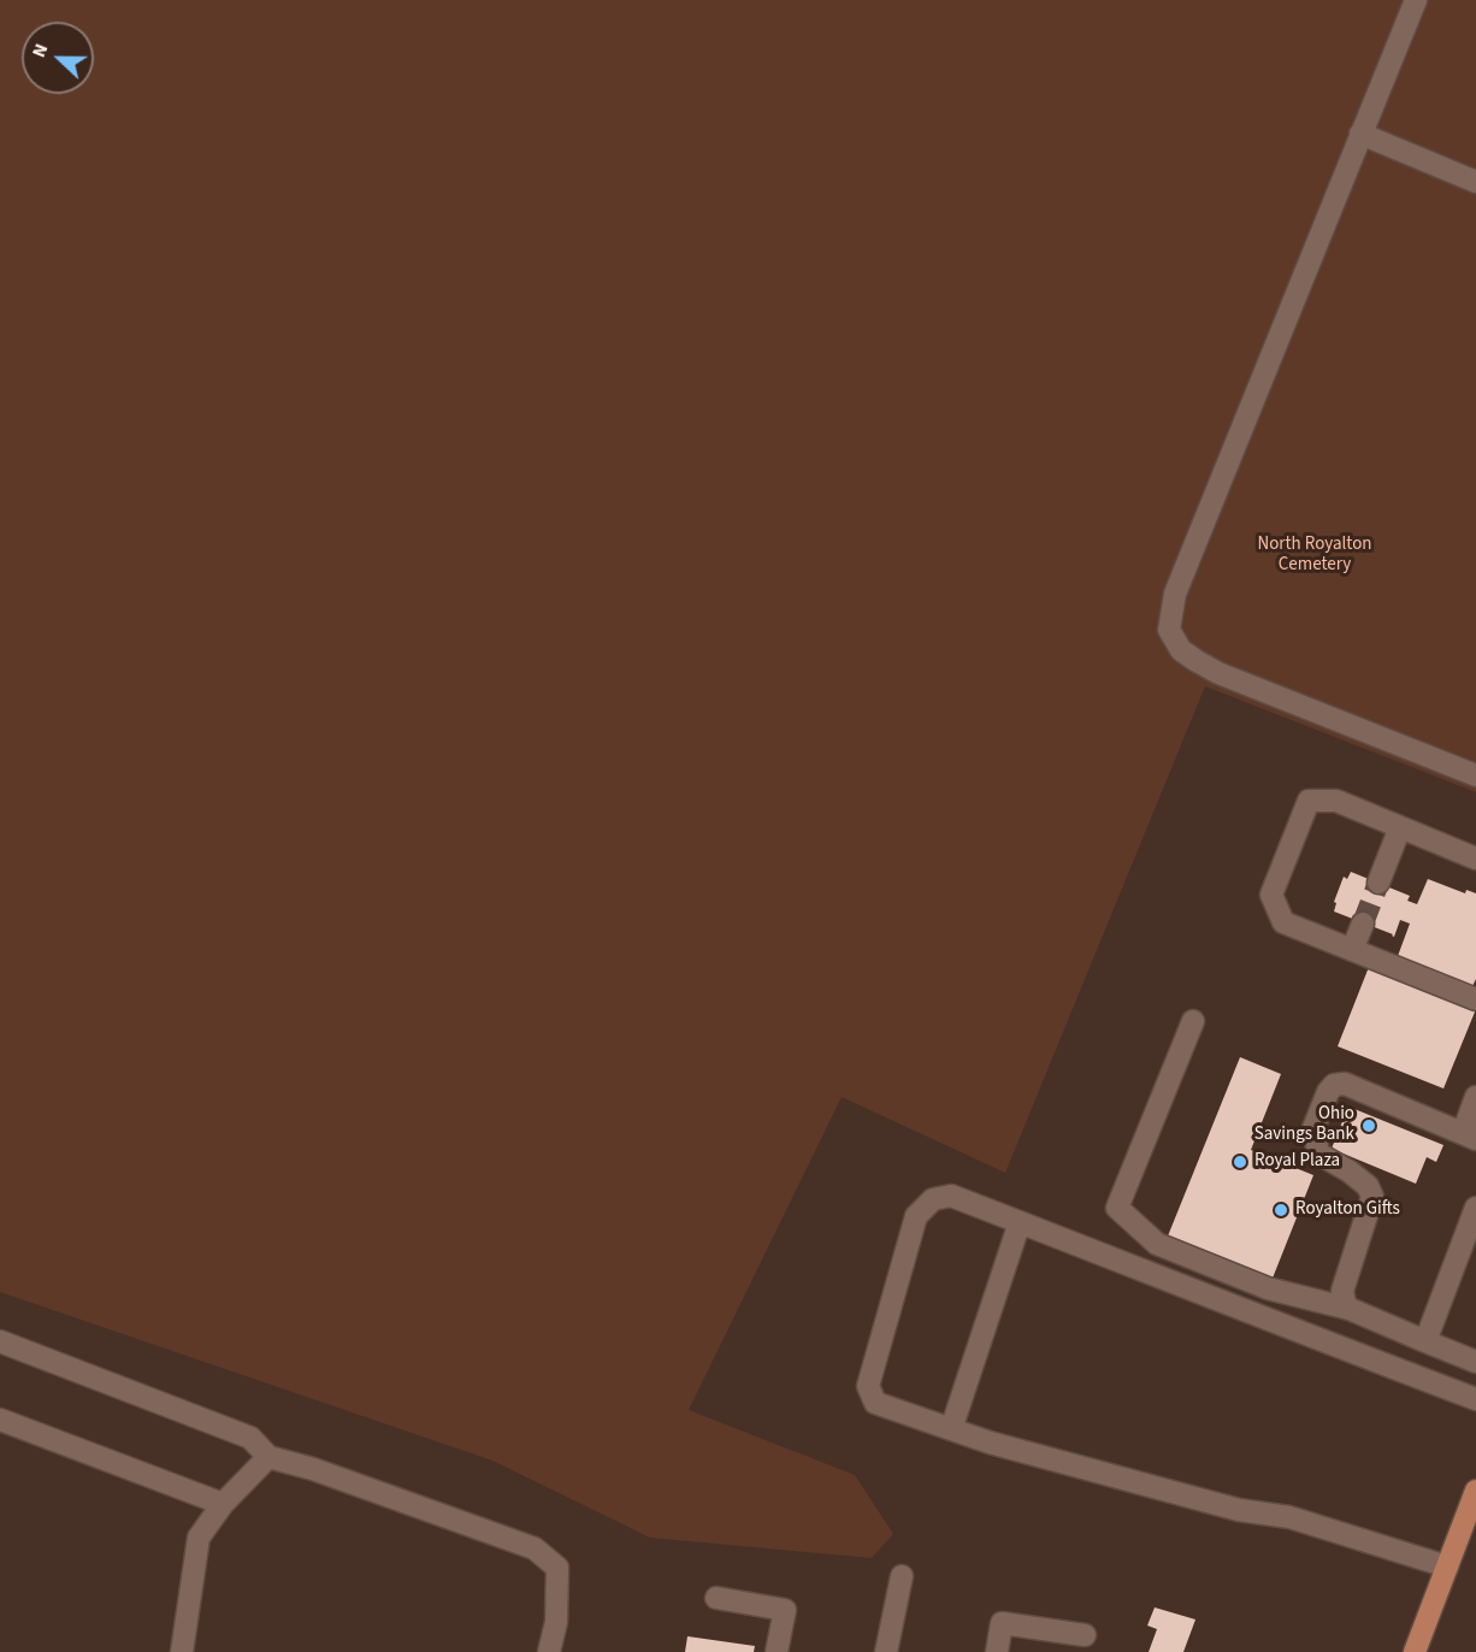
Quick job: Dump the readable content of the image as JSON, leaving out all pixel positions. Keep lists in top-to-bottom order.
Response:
{
  "parks": ["North Royalton Cemetery"],
  "places": ["Ohio Savings Bank", "Royal Plaza", "Royalton Gifts"],
  "north": "left"
}
